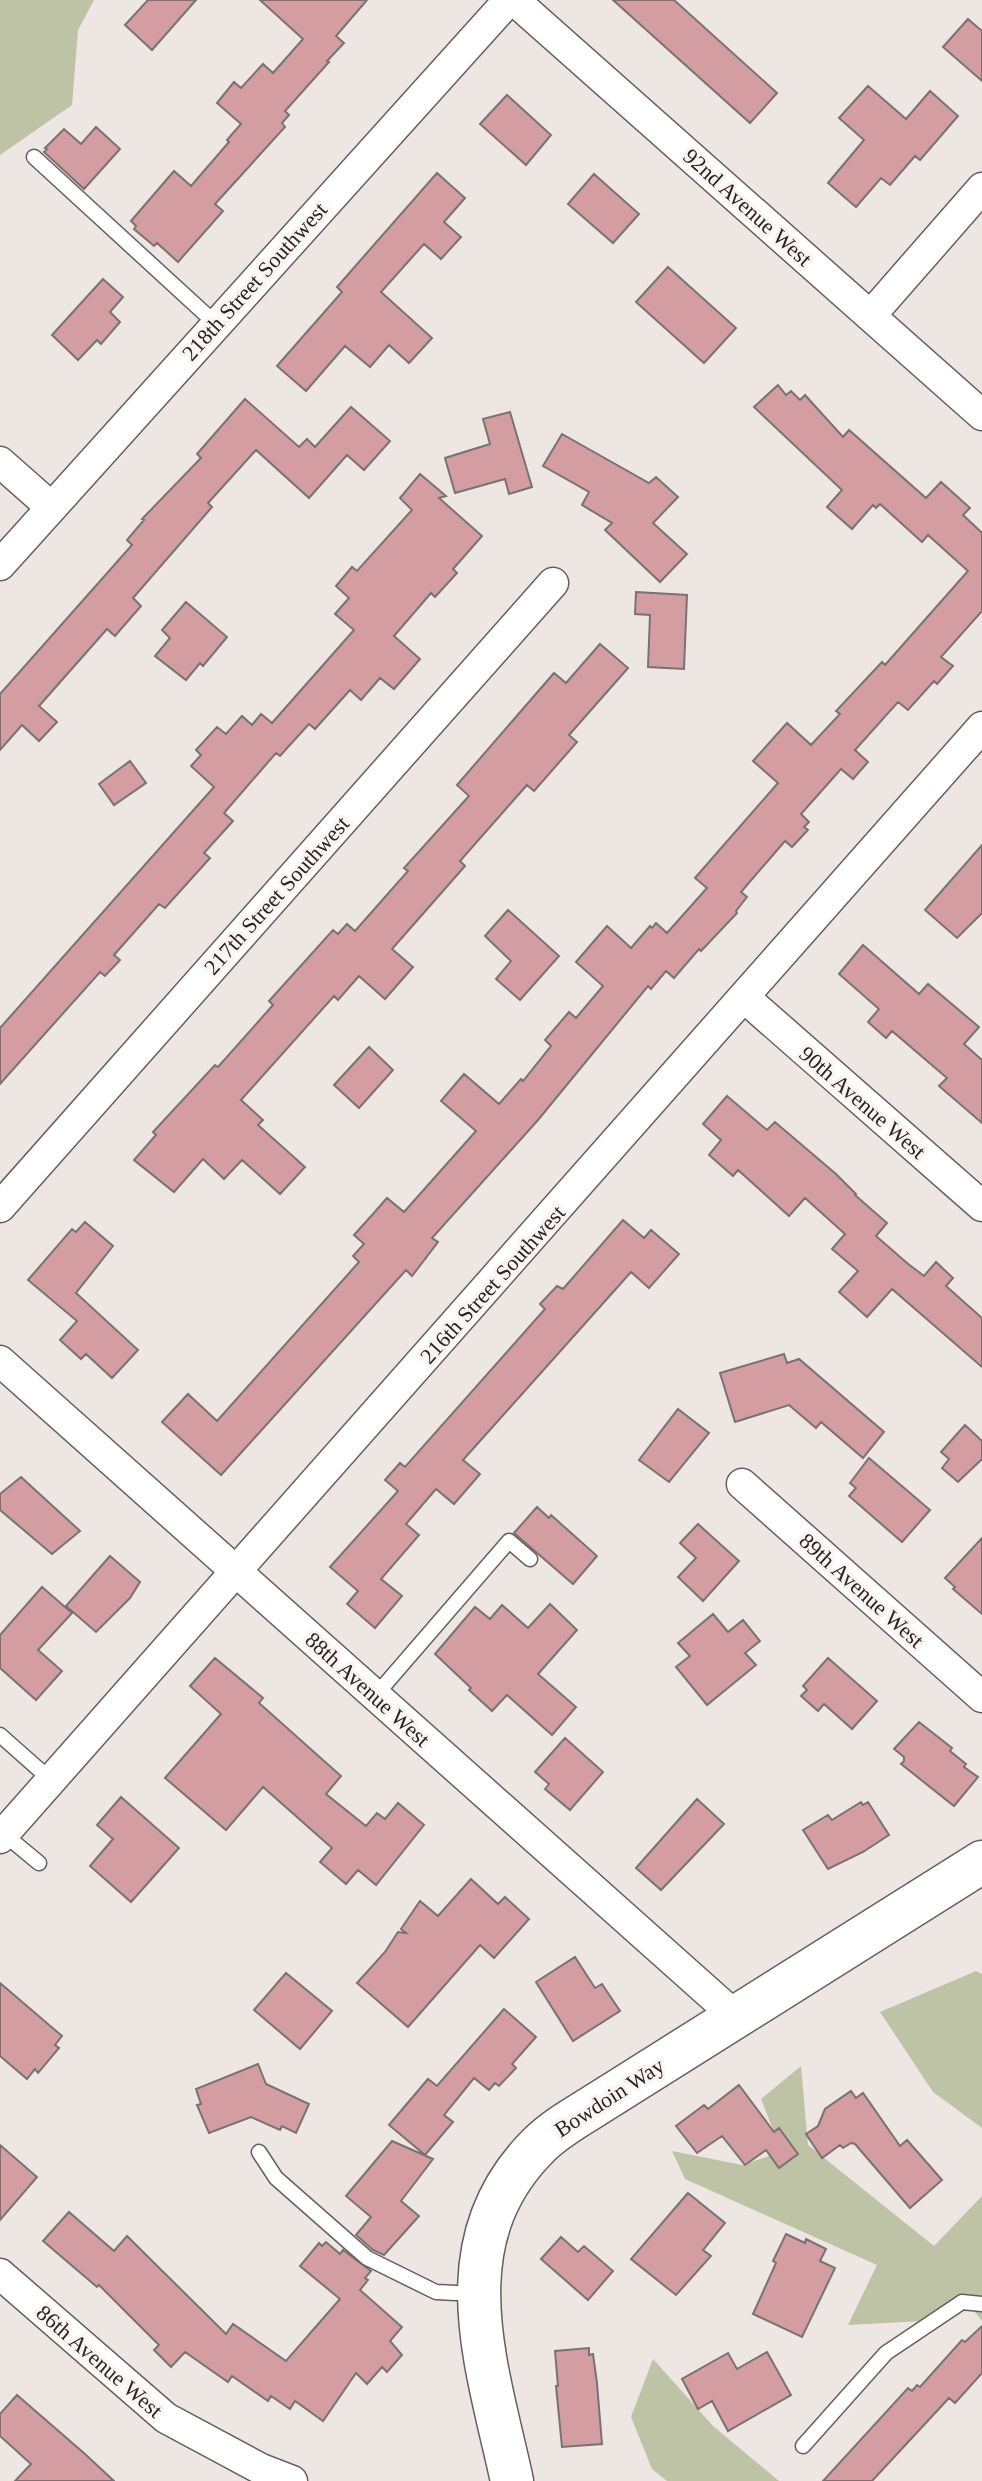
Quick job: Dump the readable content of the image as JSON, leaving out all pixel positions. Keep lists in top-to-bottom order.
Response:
{
  "streets": {
    "street": [
      "92nd Avenue West",
      "218th Street Southwest",
      "217th Street Southwest",
      "90th Avenue West",
      "216th Street Southwest",
      "89th Avenue West",
      "88th Avenue West",
      "Bowdoin Way",
      "86th Avenue West"
    ]
  },
  "crossings": [
    ["92nd Avenue West", "218th Street Southwest"],
    ["90th Avenue West", "216th Street Southwest"],
    ["216th Street Southwest", "88th Avenue West"],
    ["88th Avenue West", "Bowdoin Way"]
  ]
}
